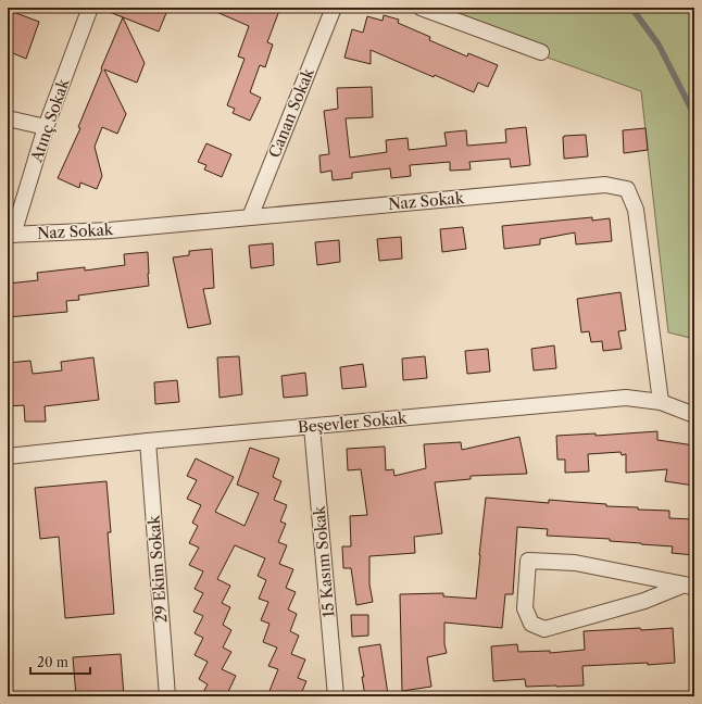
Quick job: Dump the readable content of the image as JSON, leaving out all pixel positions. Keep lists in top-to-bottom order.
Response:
{
  "streets": {
    "street": [
      "Canan Sokak",
      "Atınç Sokak",
      "Naz Sokak",
      "Beşevler Sokak",
      "15 Kasım Sokak",
      "29 Ekim Sokak"
    ]
  },
  "crossings": [
    ["Canan Sokak", "Naz Sokak"],
    ["Atınç Sokak", "Naz Sokak"],
    ["Naz Sokak", "Beşevler Sokak"],
    ["Beşevler Sokak", "15 Kasım Sokak"],
    ["Beşevler Sokak", "29 Ekim Sokak"]
  ],
  "scale_bar": "20 m"
}
